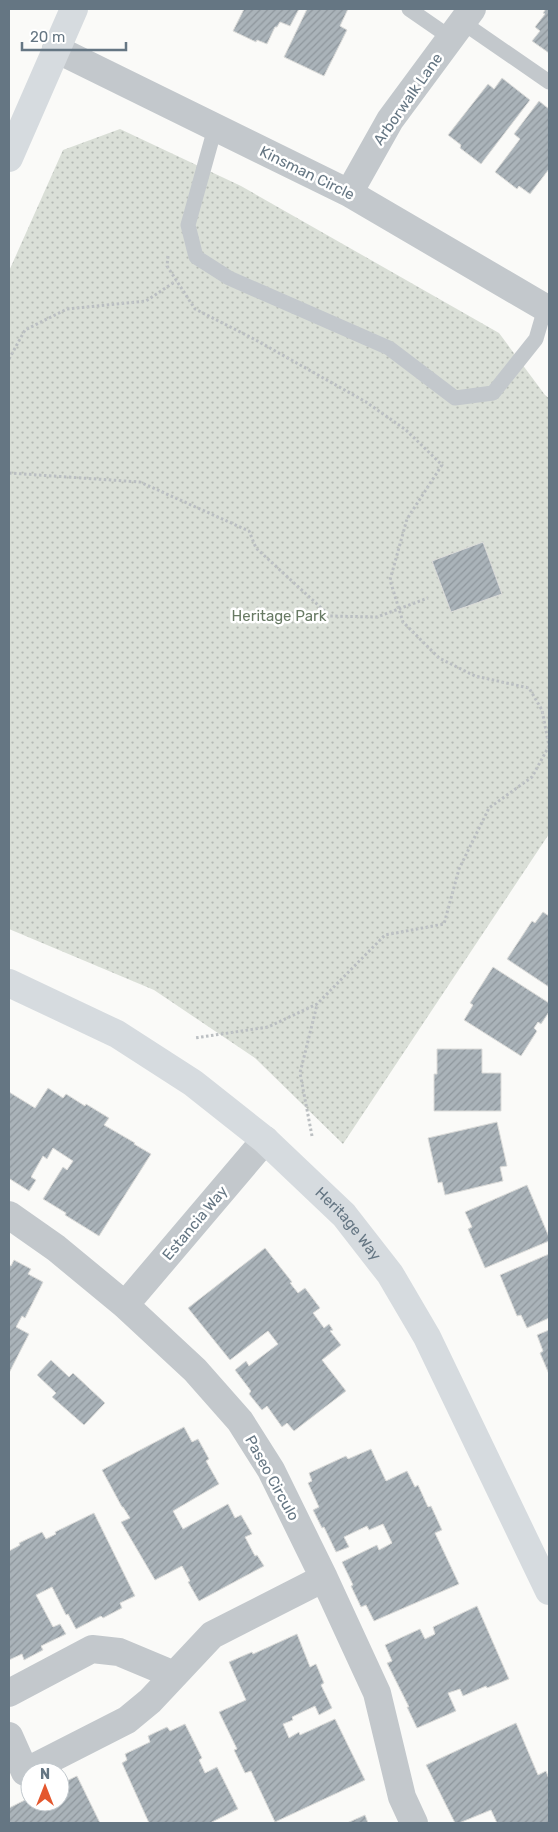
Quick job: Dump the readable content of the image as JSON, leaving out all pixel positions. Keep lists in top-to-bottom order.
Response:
{
  "streets": {
    "street": [
      "Arborwalk Lane",
      "Kinsman Circle",
      "Estancia Way",
      "Heritage Way",
      "Paseo Circulo"
    ]
  },
  "crossings": [
    ["Arborwalk Lane", "Kinsman Circle"],
    ["Estancia Way", "Heritage Way"],
    ["Estancia Way", "Paseo Circulo"]
  ],
  "parks": ["Heritage Park"],
  "scale_bar": "20 m",
  "north": "top"
}
